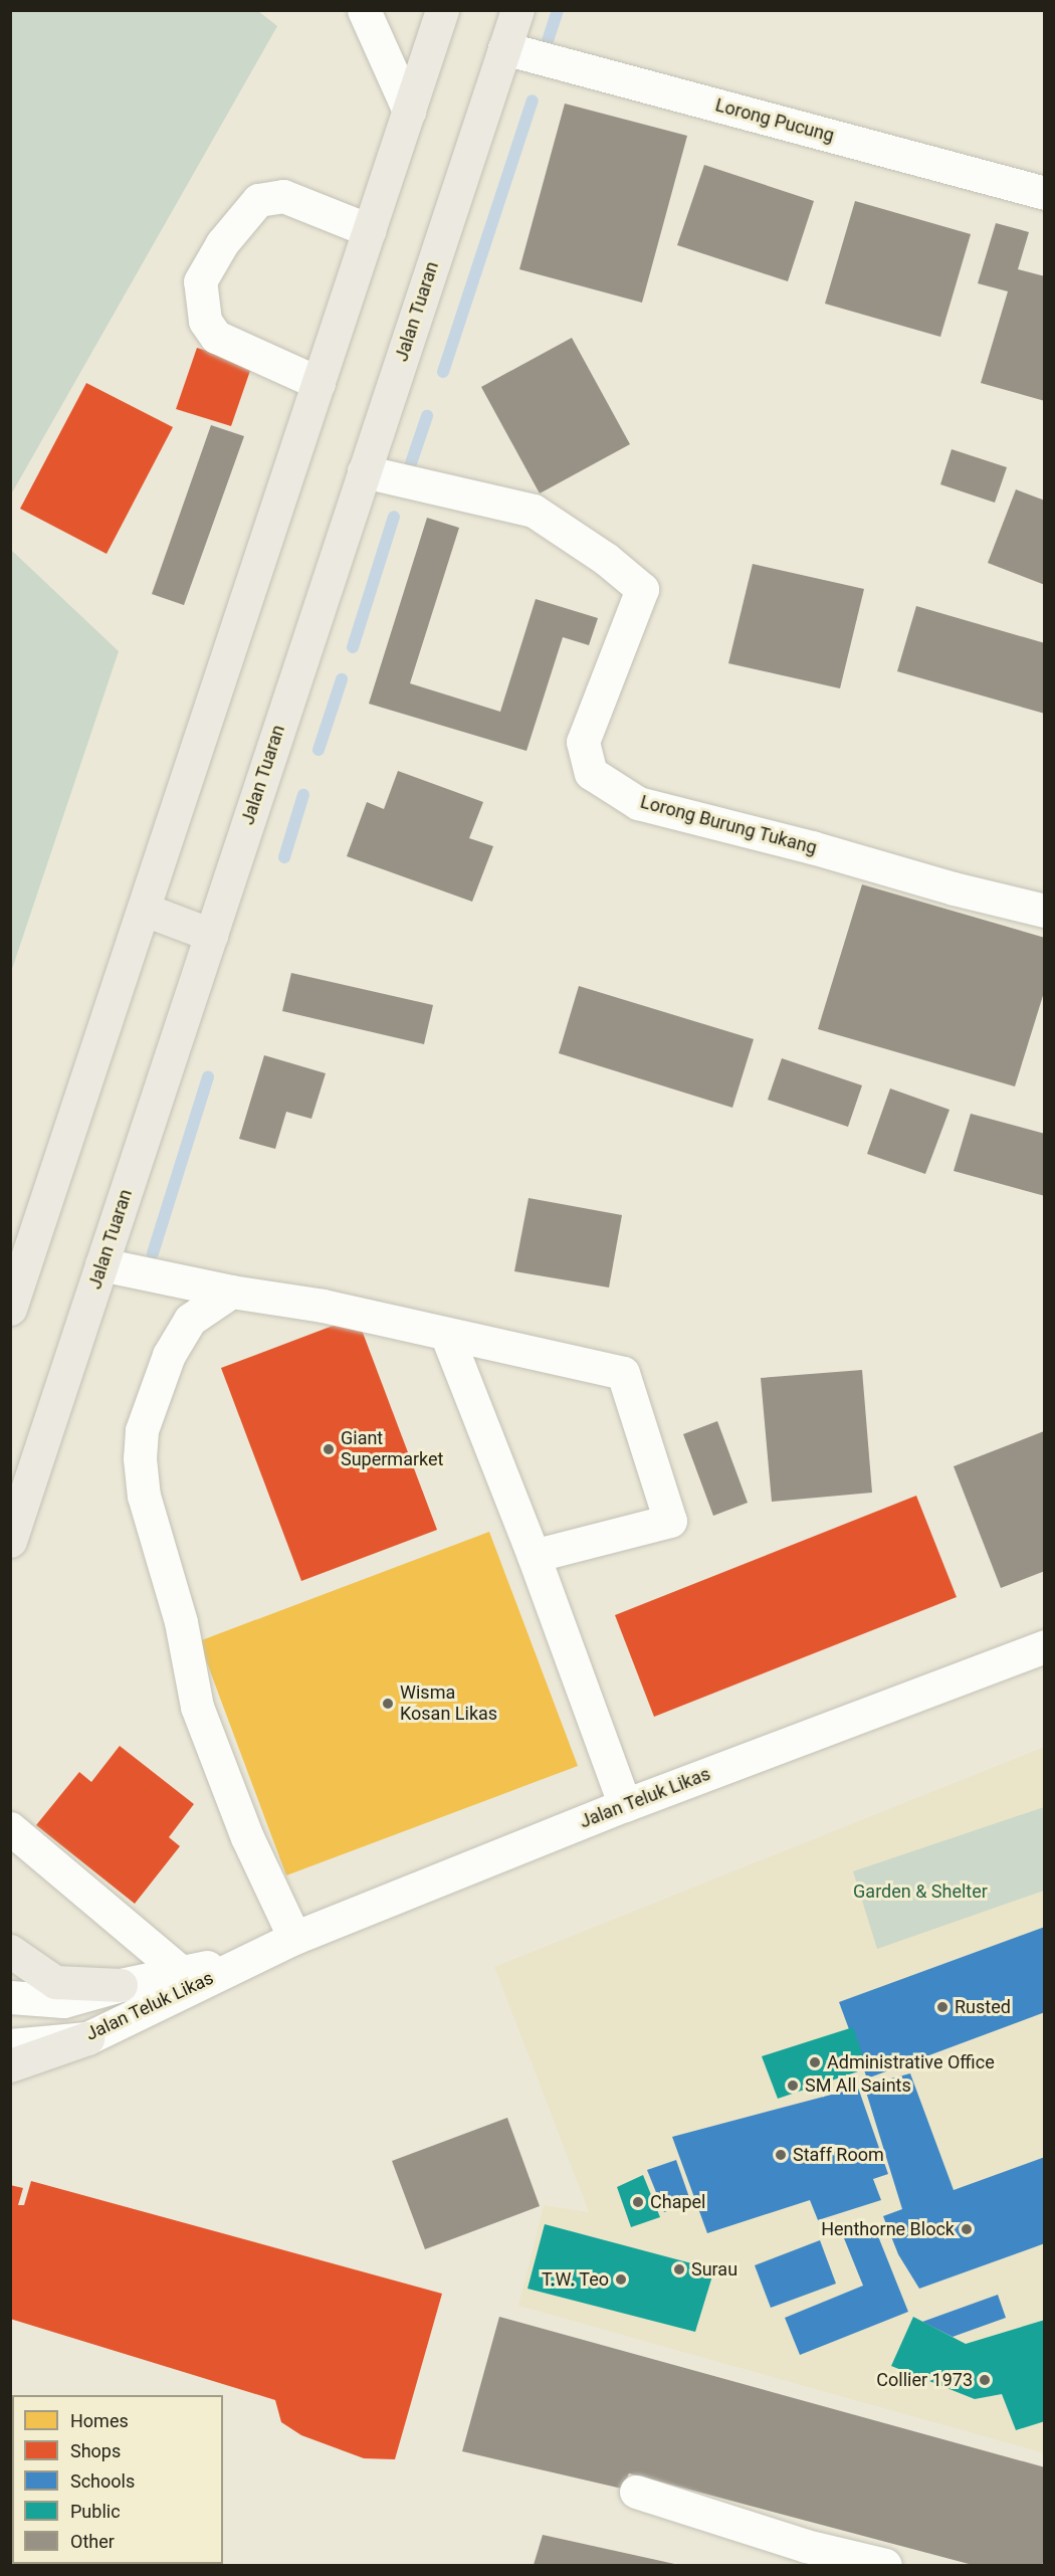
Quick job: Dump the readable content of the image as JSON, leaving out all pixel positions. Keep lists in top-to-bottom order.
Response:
{
  "streets": {
    "main road": ["Jalan Tuaran"],
    "street": ["Lorong Pucung", "Lorong Burung Tukang", "Jalan Teluk Likas"]
  },
  "crossings": [
    ["Lorong Pucung", "Jalan Tuaran"],
    ["Jalan Tuaran", "Lorong Burung Tukang"]
  ],
  "parks": ["Garden & Shelter"],
  "places": [
    "Giant Supermarket",
    "Wisma Kosan Likas",
    "Rusted",
    "Administrative Office",
    "SM All Saints",
    "Staff Room",
    "Chapel",
    "Henthorne Block",
    "Surau",
    "T.W. Teo",
    "Collier 1973"
  ],
  "legend": [
    "Homes",
    "Shops",
    "Schools",
    "Public",
    "Other"
  ]
}
